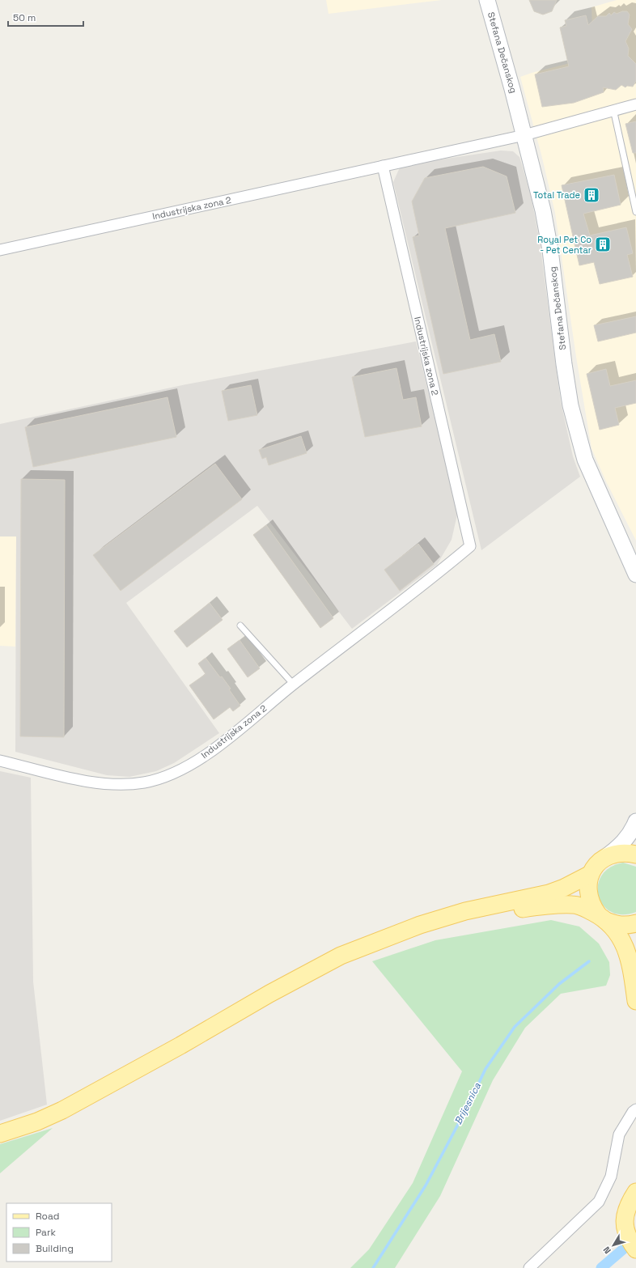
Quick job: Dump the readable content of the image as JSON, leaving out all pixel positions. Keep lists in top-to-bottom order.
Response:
{
  "streets": {
    "main road": ["Stefana Dečanskog"],
    "street": ["Industrijska zona 2"]
  },
  "crossings": [
    ["Stefana Dečanskog", "Industrijska zona 2"]
  ],
  "water": ["Brijesnica"],
  "places": {
    "building": ["Total Trade", "Royal Pet Co - Pet Centar"]
  },
  "legend": ["Road", "Park", "Building"],
  "scale_bar": "50 m",
  "north": "bottom left"
}
